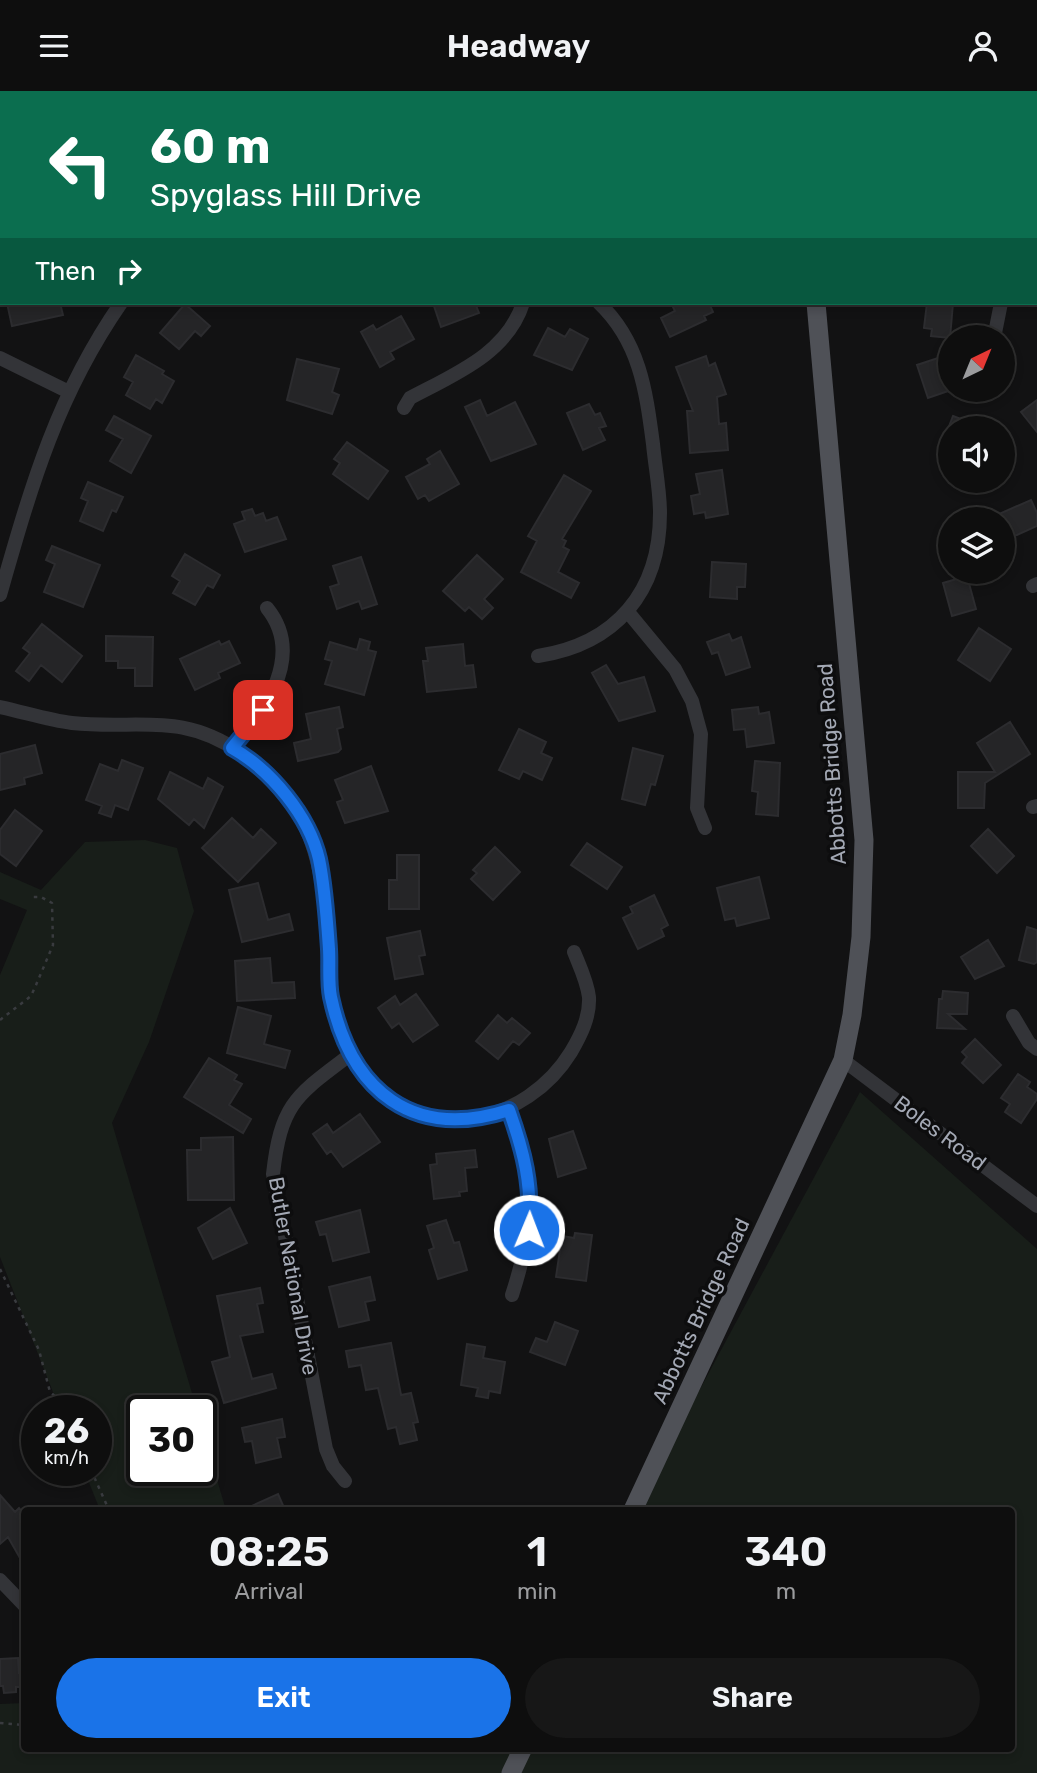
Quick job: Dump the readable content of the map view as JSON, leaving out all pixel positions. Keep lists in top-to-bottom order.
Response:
{
  "streets": {
    "main road": ["Abbotts Bridge Road"],
    "street": ["Boles Road", "Butler National Drive"]
  },
  "crossings": [
    ["Abbotts Bridge Road", "Boles Road"]
  ],
  "north": "top right",
  "page": {
    "header": "Headway",
    "turn": ["60 m", "Spyglass Hill Drive"],
    "then": "Then",
    "speed": "26 km/h",
    "limit": "30",
    "eta": [
      "08:25",
      "Arrival",
      "1",
      "min",
      "340",
      "m"
    ],
    "buttons": ["Exit", "Share"]
  }
}
